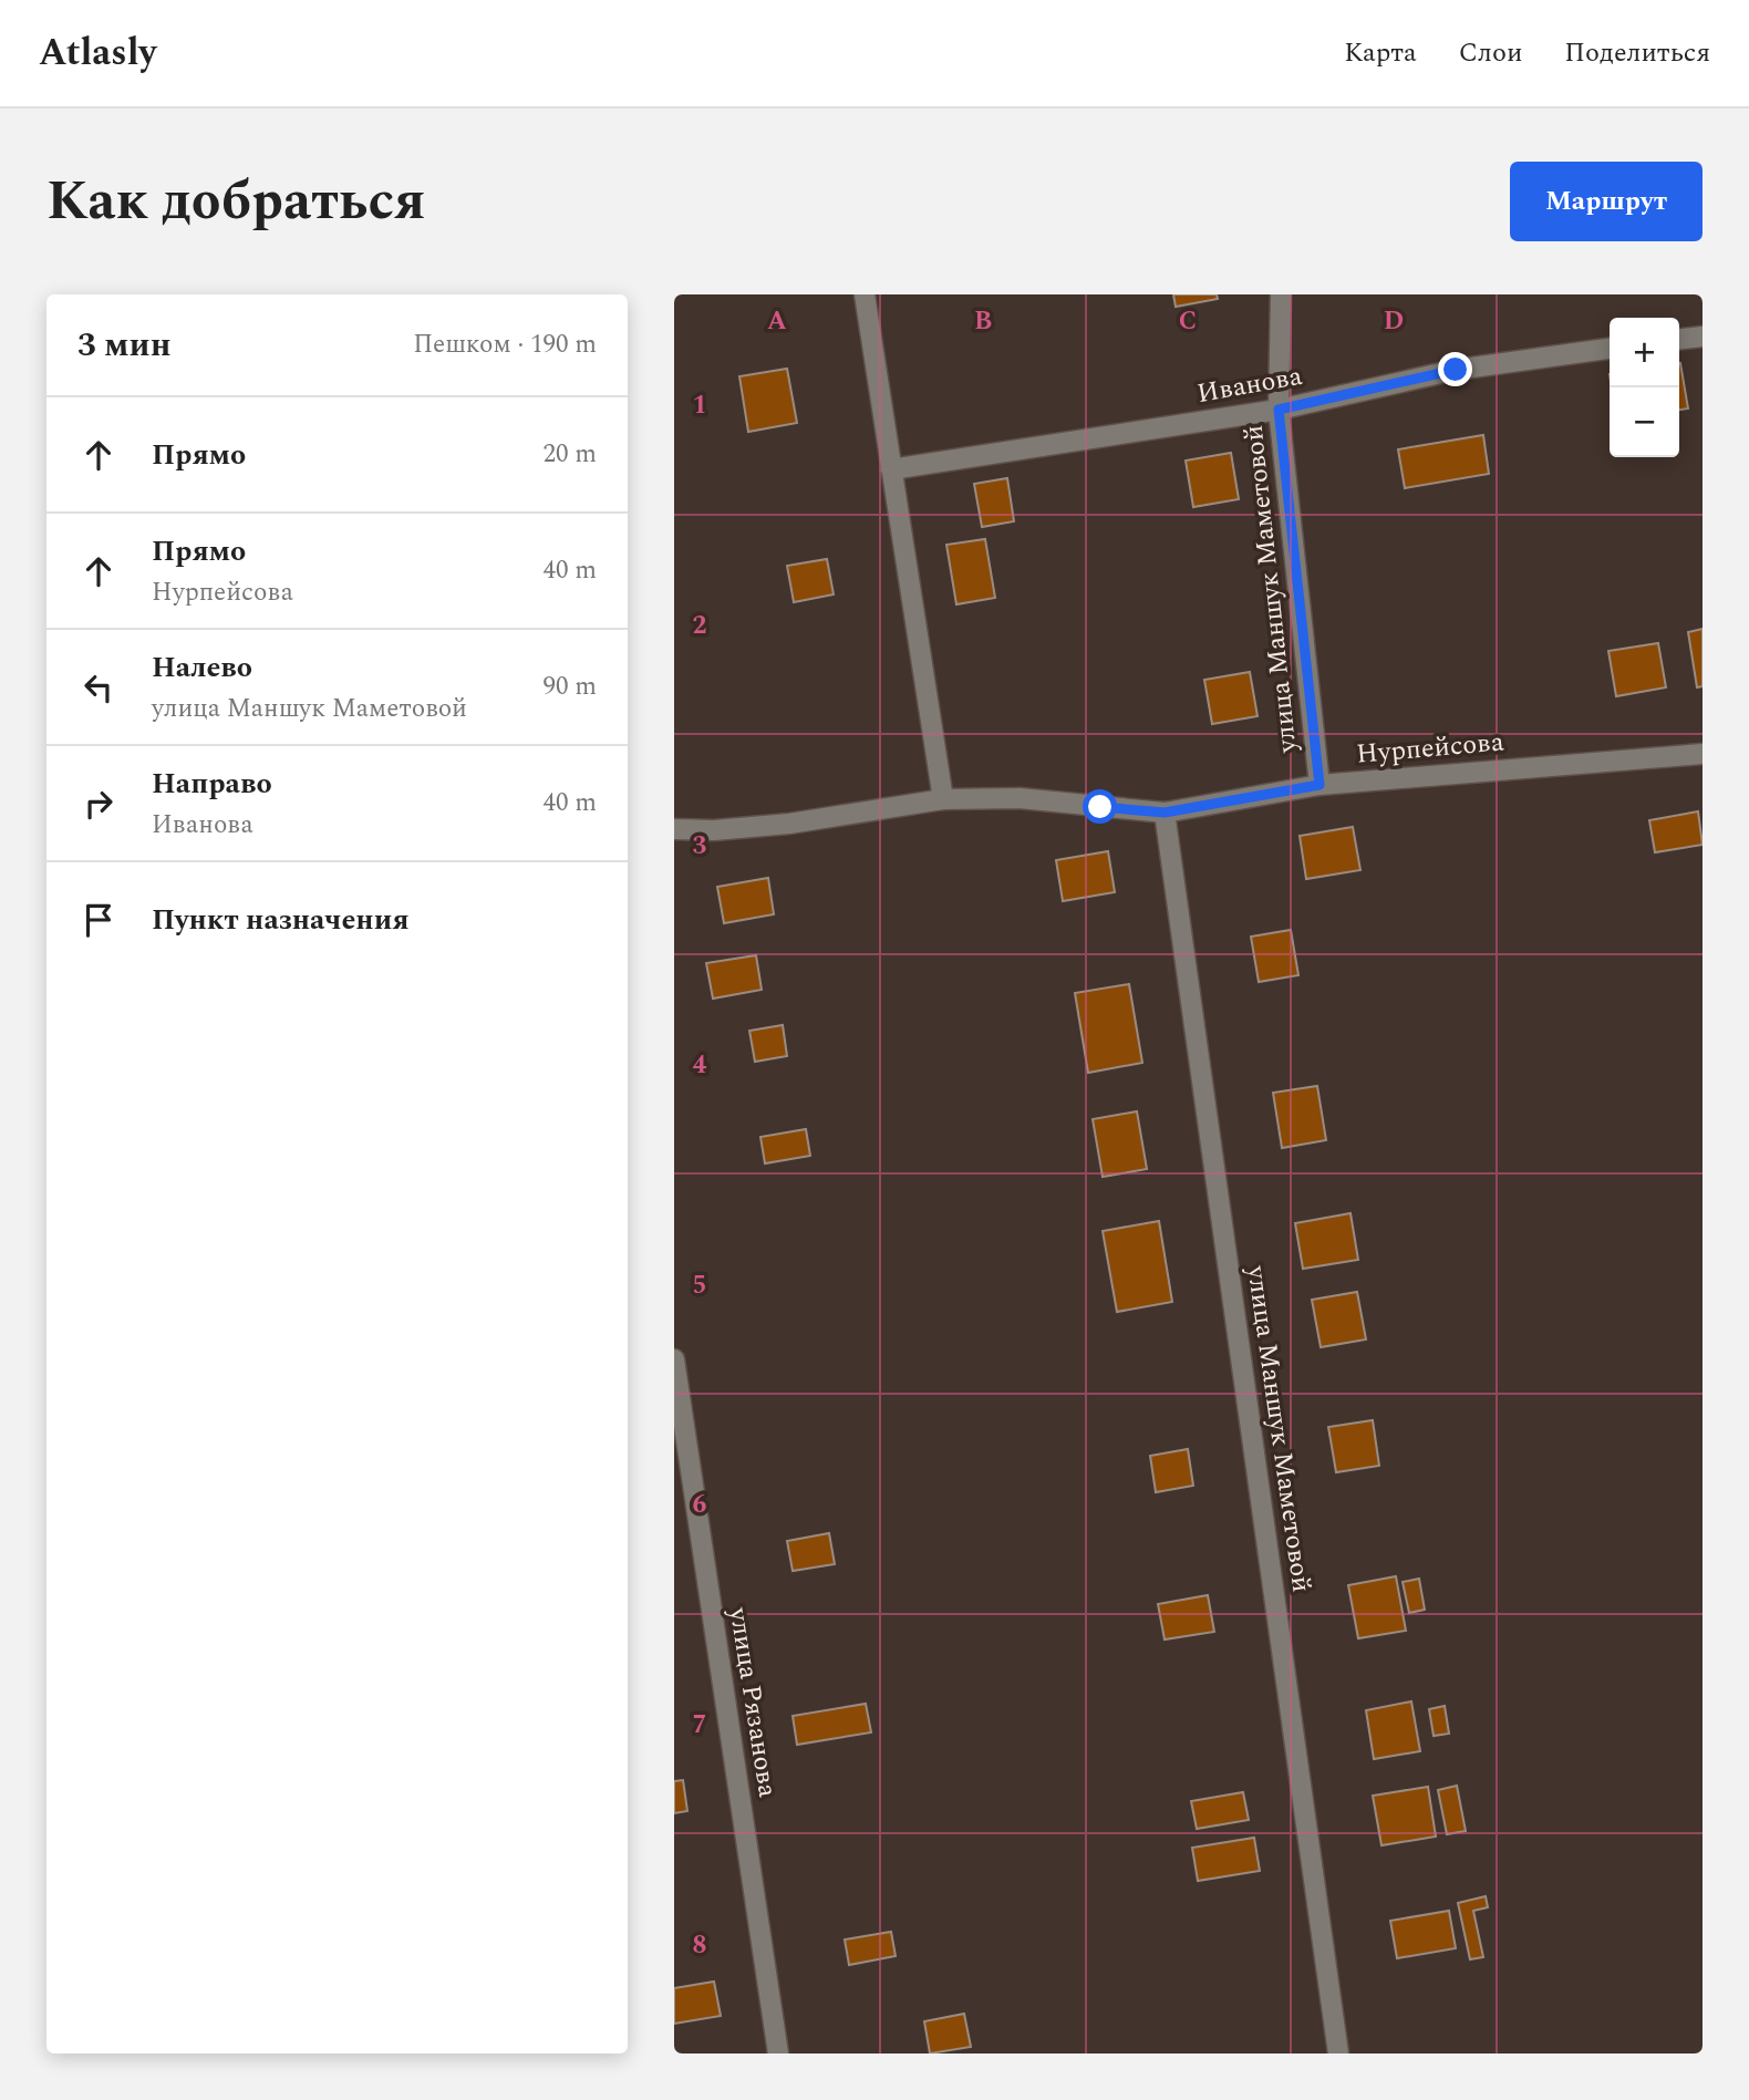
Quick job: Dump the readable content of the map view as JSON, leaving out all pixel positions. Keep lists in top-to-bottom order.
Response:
{
  "streets": {
    "street": [
      "Иванова",
      "улица Маншук Маметовой",
      "Нурпейсова",
      "улица Рязанова"
    ]
  },
  "crossings": [
    ["Иванова", "улица Маншук Маметовой"],
    ["улица Маншук Маметовой", "Нурпейсова"]
  ],
  "page": {
    "header": "Atlasly",
    "nav": ["Карта", "Слои", "Поделиться"],
    "title": "Как добраться",
    "buttons": "Маршрут",
    "heading": ["3 мин", "Пешком · 190 m"],
    "map_buttons": ["+", "−"],
    "list": [
      ["Прямо", "20 m"],
      ["Прямо", "Нурпейсова", "40 m"],
      ["Налево", "улица Маншук Маметовой", "90 m"],
      ["Направо", "Иванова", "40 m"],
      "Пункт назначения"
    ]
  },
  "grid": {
    "columns": [
      "A",
      "B",
      "C",
      "D"
    ],
    "rows": [
      "1",
      "2",
      "3",
      "4",
      "5",
      "6",
      "7",
      "8"
    ]
  }
}
